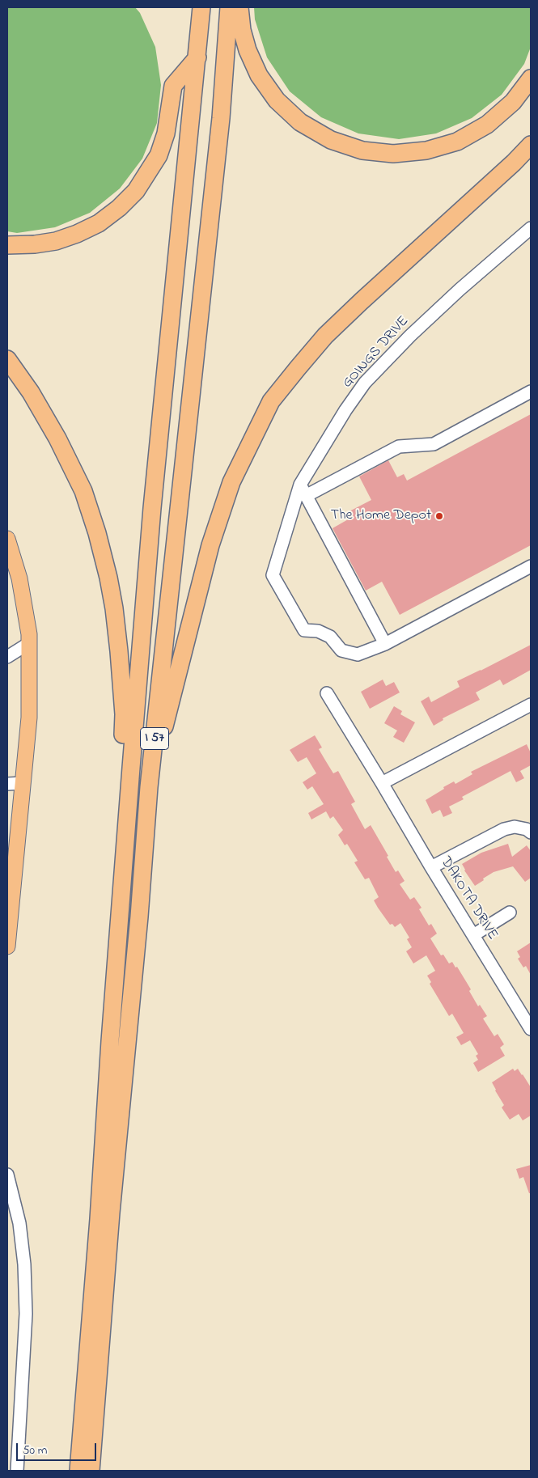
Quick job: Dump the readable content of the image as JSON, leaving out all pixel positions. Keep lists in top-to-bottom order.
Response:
{
  "streets": {
    "highway": ["I 57"],
    "street": ["GOINGS DRIVE", "DAKOTA DRIVE"]
  },
  "places": ["The Home Depot"],
  "scale_bar": "50 m"
}
